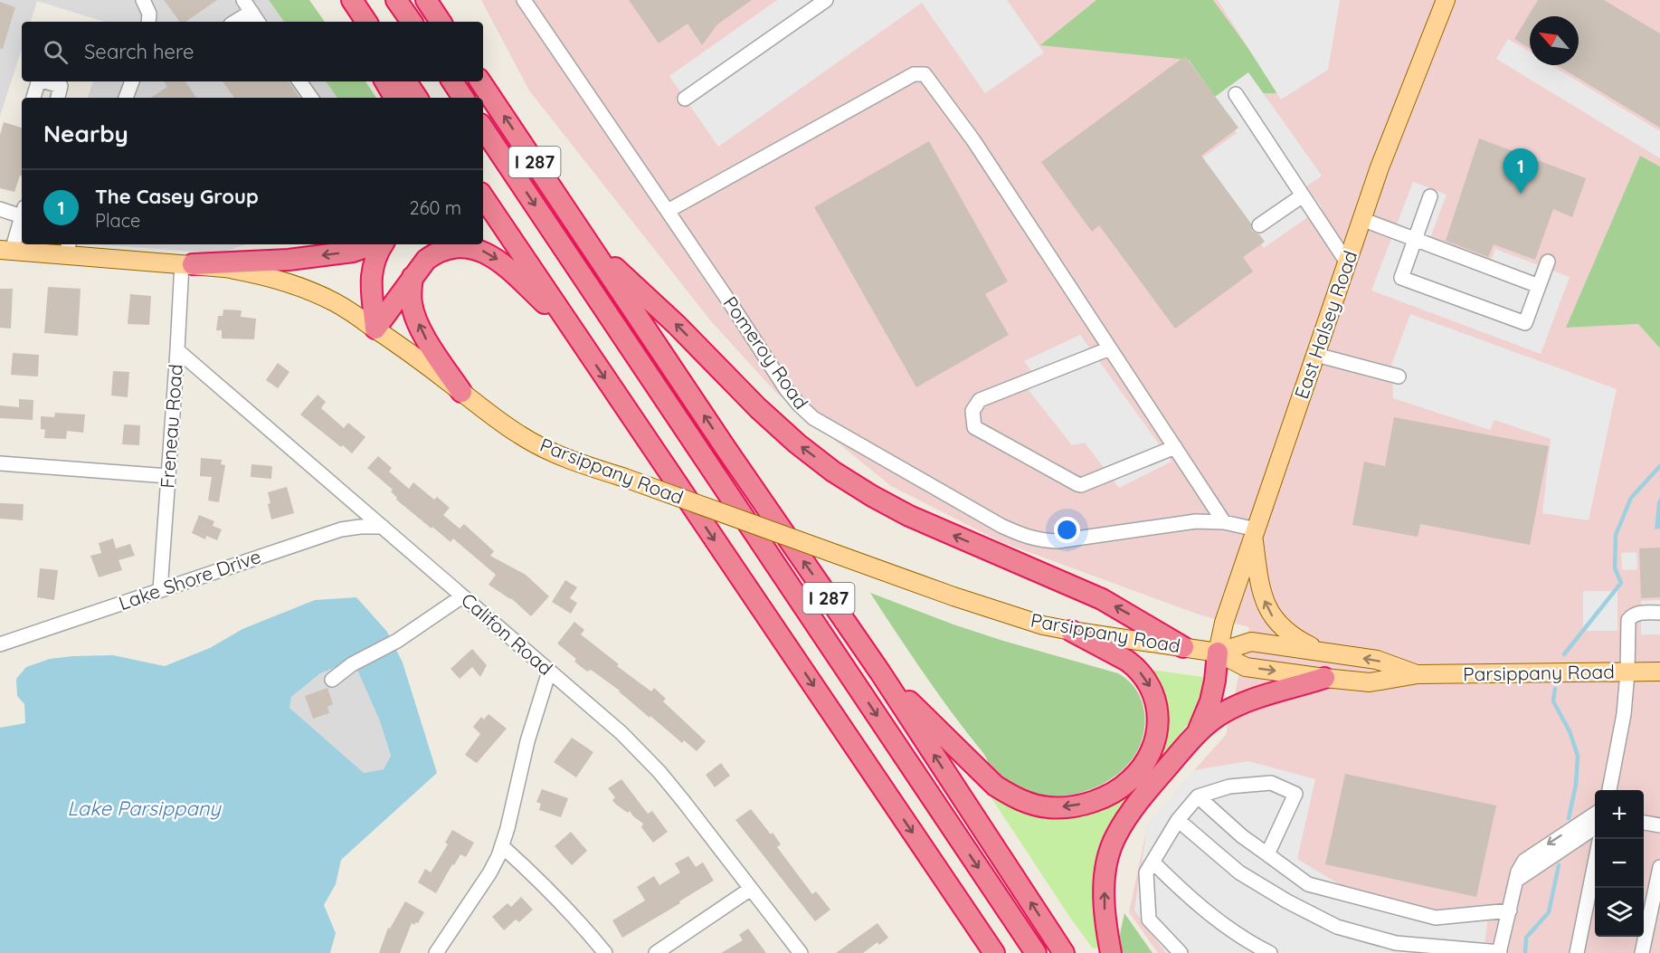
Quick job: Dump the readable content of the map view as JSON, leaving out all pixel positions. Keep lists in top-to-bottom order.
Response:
{
  "streets": {
    "highway": ["I 287"],
    "main road": ["East Halsey Road", "Parsippany Road"],
    "street": [
      "Pomeroy Road",
      "Freneau Road",
      "Lake Shore Drive",
      "Califon Road"
    ]
  },
  "crossings": [
    ["East Halsey Road", "Pomeroy Road"],
    ["East Halsey Road", "Parsippany Road"],
    ["Freneau Road", "Parsippany Road"],
    ["Freneau Road", "Lake Shore Drive"],
    ["Freneau Road", "Califon Road"],
    ["Lake Shore Drive", "Califon Road"]
  ],
  "water": ["Lake Parsippany"],
  "north": "top left",
  "page": {
    "search": "Search here",
    "heading": "Nearby",
    "pins": "1",
    "list": [
      {
        "mark": "1",
        "name": "The Casey Group",
        "note": "Place",
        "value": "260 m"
      }
    ],
    "map_buttons": ["+", "−"]
  }
}
